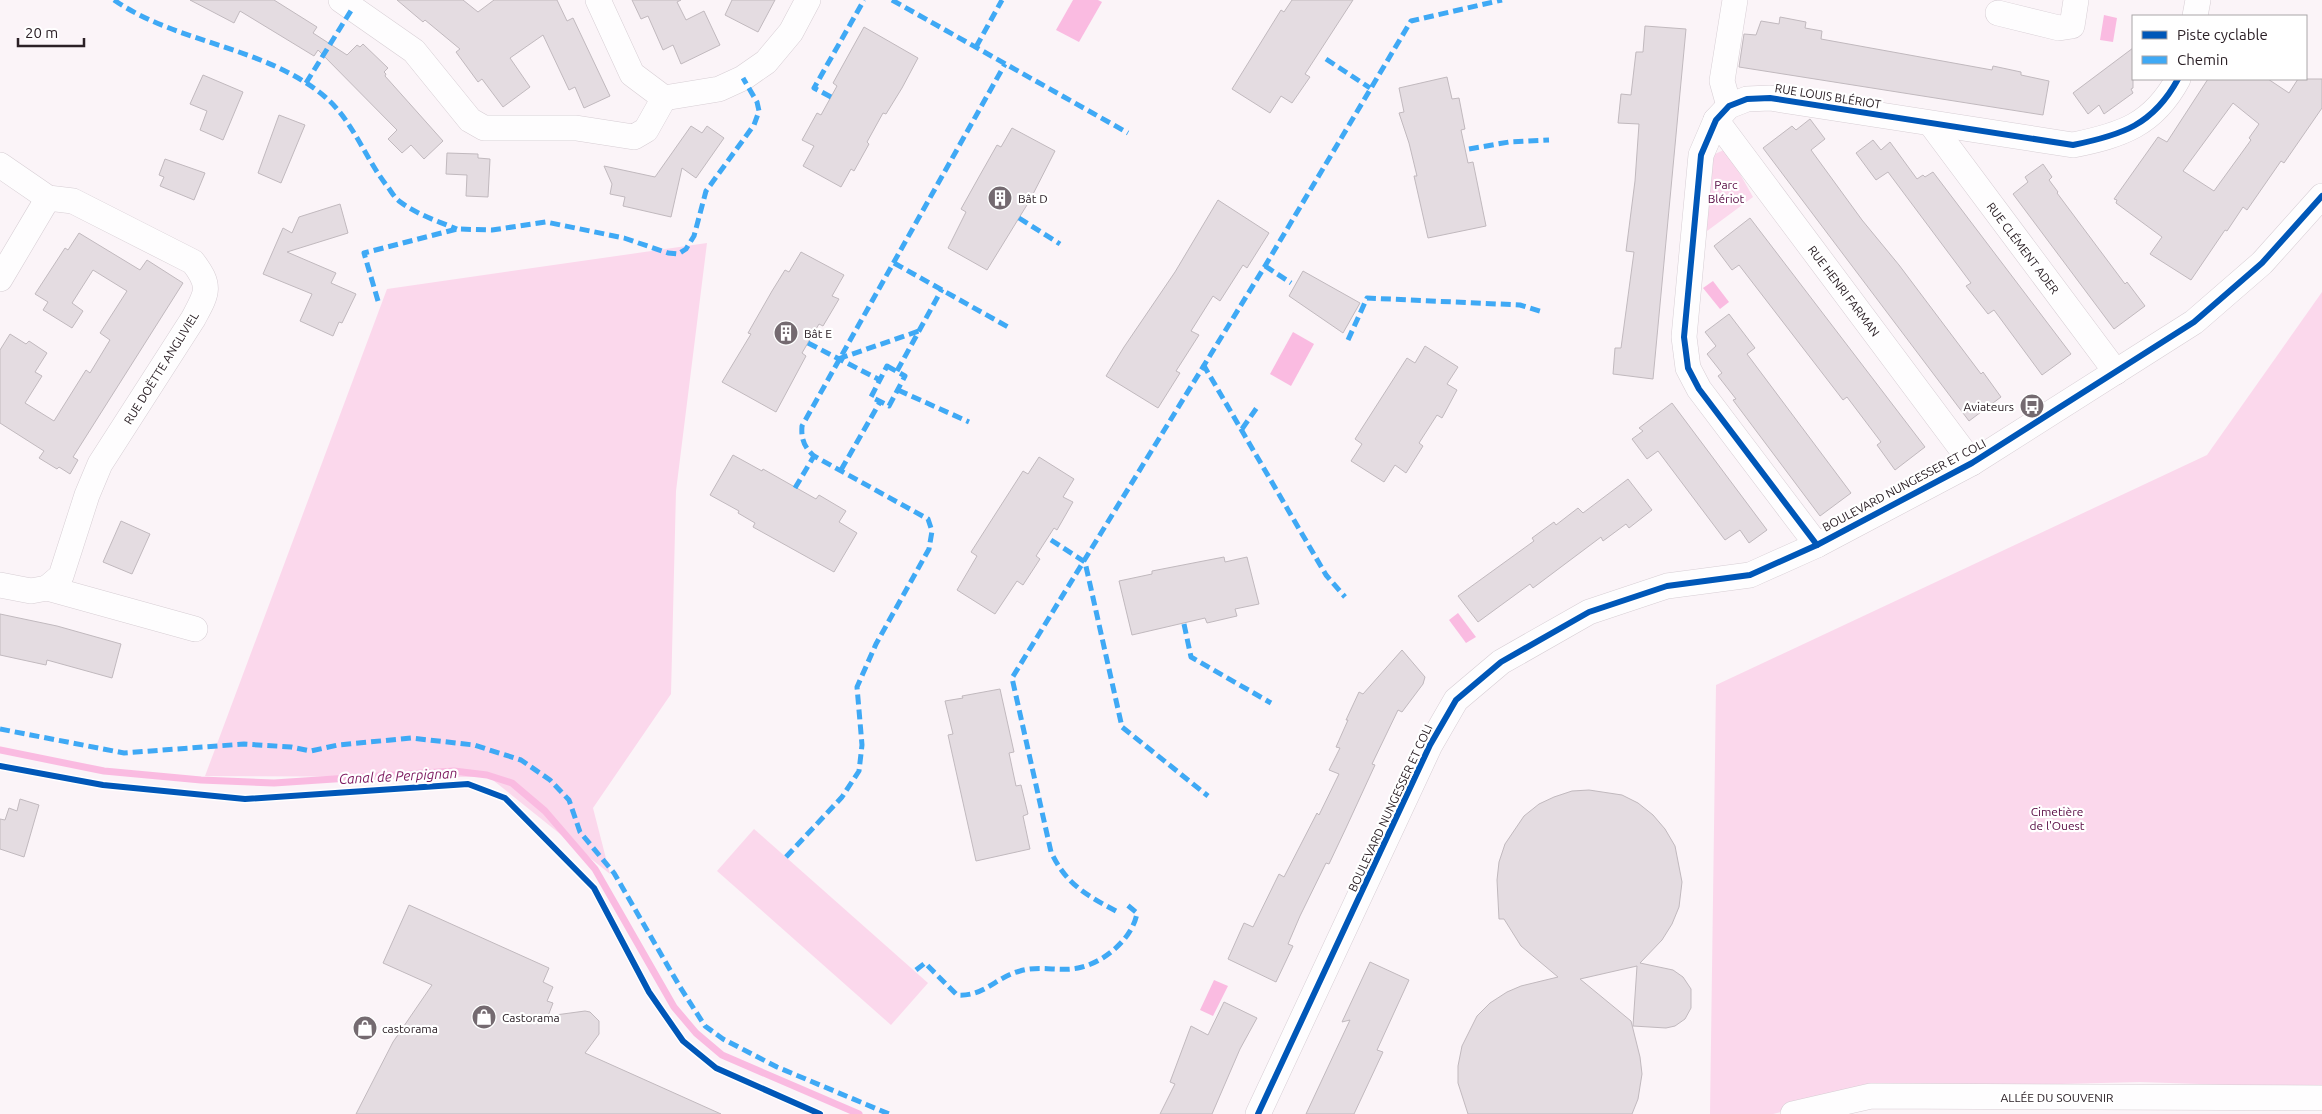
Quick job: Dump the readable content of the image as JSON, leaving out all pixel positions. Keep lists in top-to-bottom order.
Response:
{
  "streets": {
    "street": [
      "RUE LOUIS BLÉRIOT",
      "RUE CLÉMENT ADER",
      "RUE HENRI FARMAN",
      "RUE DOËTTE ANGLIVIEL",
      "BOULEVARD NUNGESSER ET COLI",
      "ALLÉE DU SOUVENIR"
    ]
  },
  "crossings": [
    ["RUE LOUIS BLÉRIOT", "RUE CLÉMENT ADER"],
    ["RUE LOUIS BLÉRIOT", "RUE HENRI FARMAN"],
    ["RUE CLÉMENT ADER", "BOULEVARD NUNGESSER ET COLI"],
    ["RUE HENRI FARMAN", "BOULEVARD NUNGESSER ET COLI"]
  ],
  "water": ["Canal de Perpignan"],
  "parks": ["Parc Blériot", "Cimetière de l'Ouest"],
  "places": {
    "building": ["Bât D", "Bât E"],
    "bus stop": ["Aviateurs"],
    "shop": ["Castorama", "castorama"]
  },
  "legend": ["Piste cyclable", "Chemin"],
  "scale_bar": "20 m"
}
